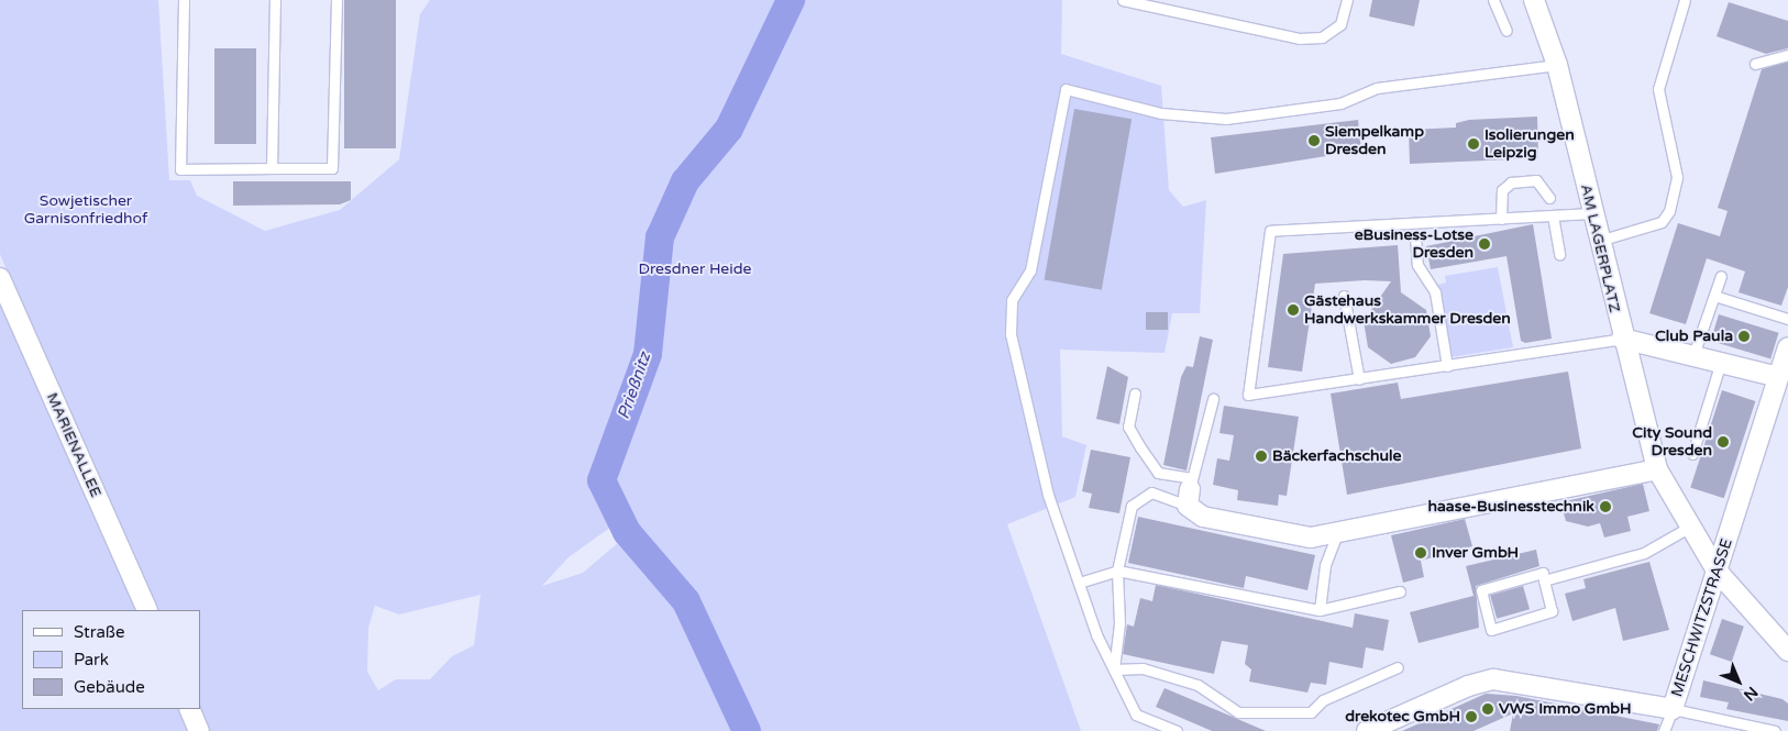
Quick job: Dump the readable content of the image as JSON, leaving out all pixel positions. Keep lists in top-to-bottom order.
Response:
{
  "streets": {
    "street": ["AM LAGERPLATZ", "MARIENALLEE", "MESCHWITZSTRASSE"]
  },
  "crossings": [
    ["AM LAGERPLATZ", "MESCHWITZSTRASSE"]
  ],
  "water": ["Prießnitz"],
  "parks": ["Sowjetischer Garnisonfriedhof", "Dresdner Heide"],
  "places": [
    "Siempelkamp Dresden",
    "Isolierungen Leipzig",
    "eBusiness-Lotse Dresden",
    "Gästehaus Handwerkskammer Dresden",
    "Club Paula",
    "City Sound Dresden",
    "Bäckerfachschule",
    "haase-Businesstechnik",
    "Inver GmbH",
    "VWS Immo GmbH",
    "drekotec GmbH"
  ],
  "legend": ["Straße", "Park", "Gebäude"],
  "north": "bottom right"
}
